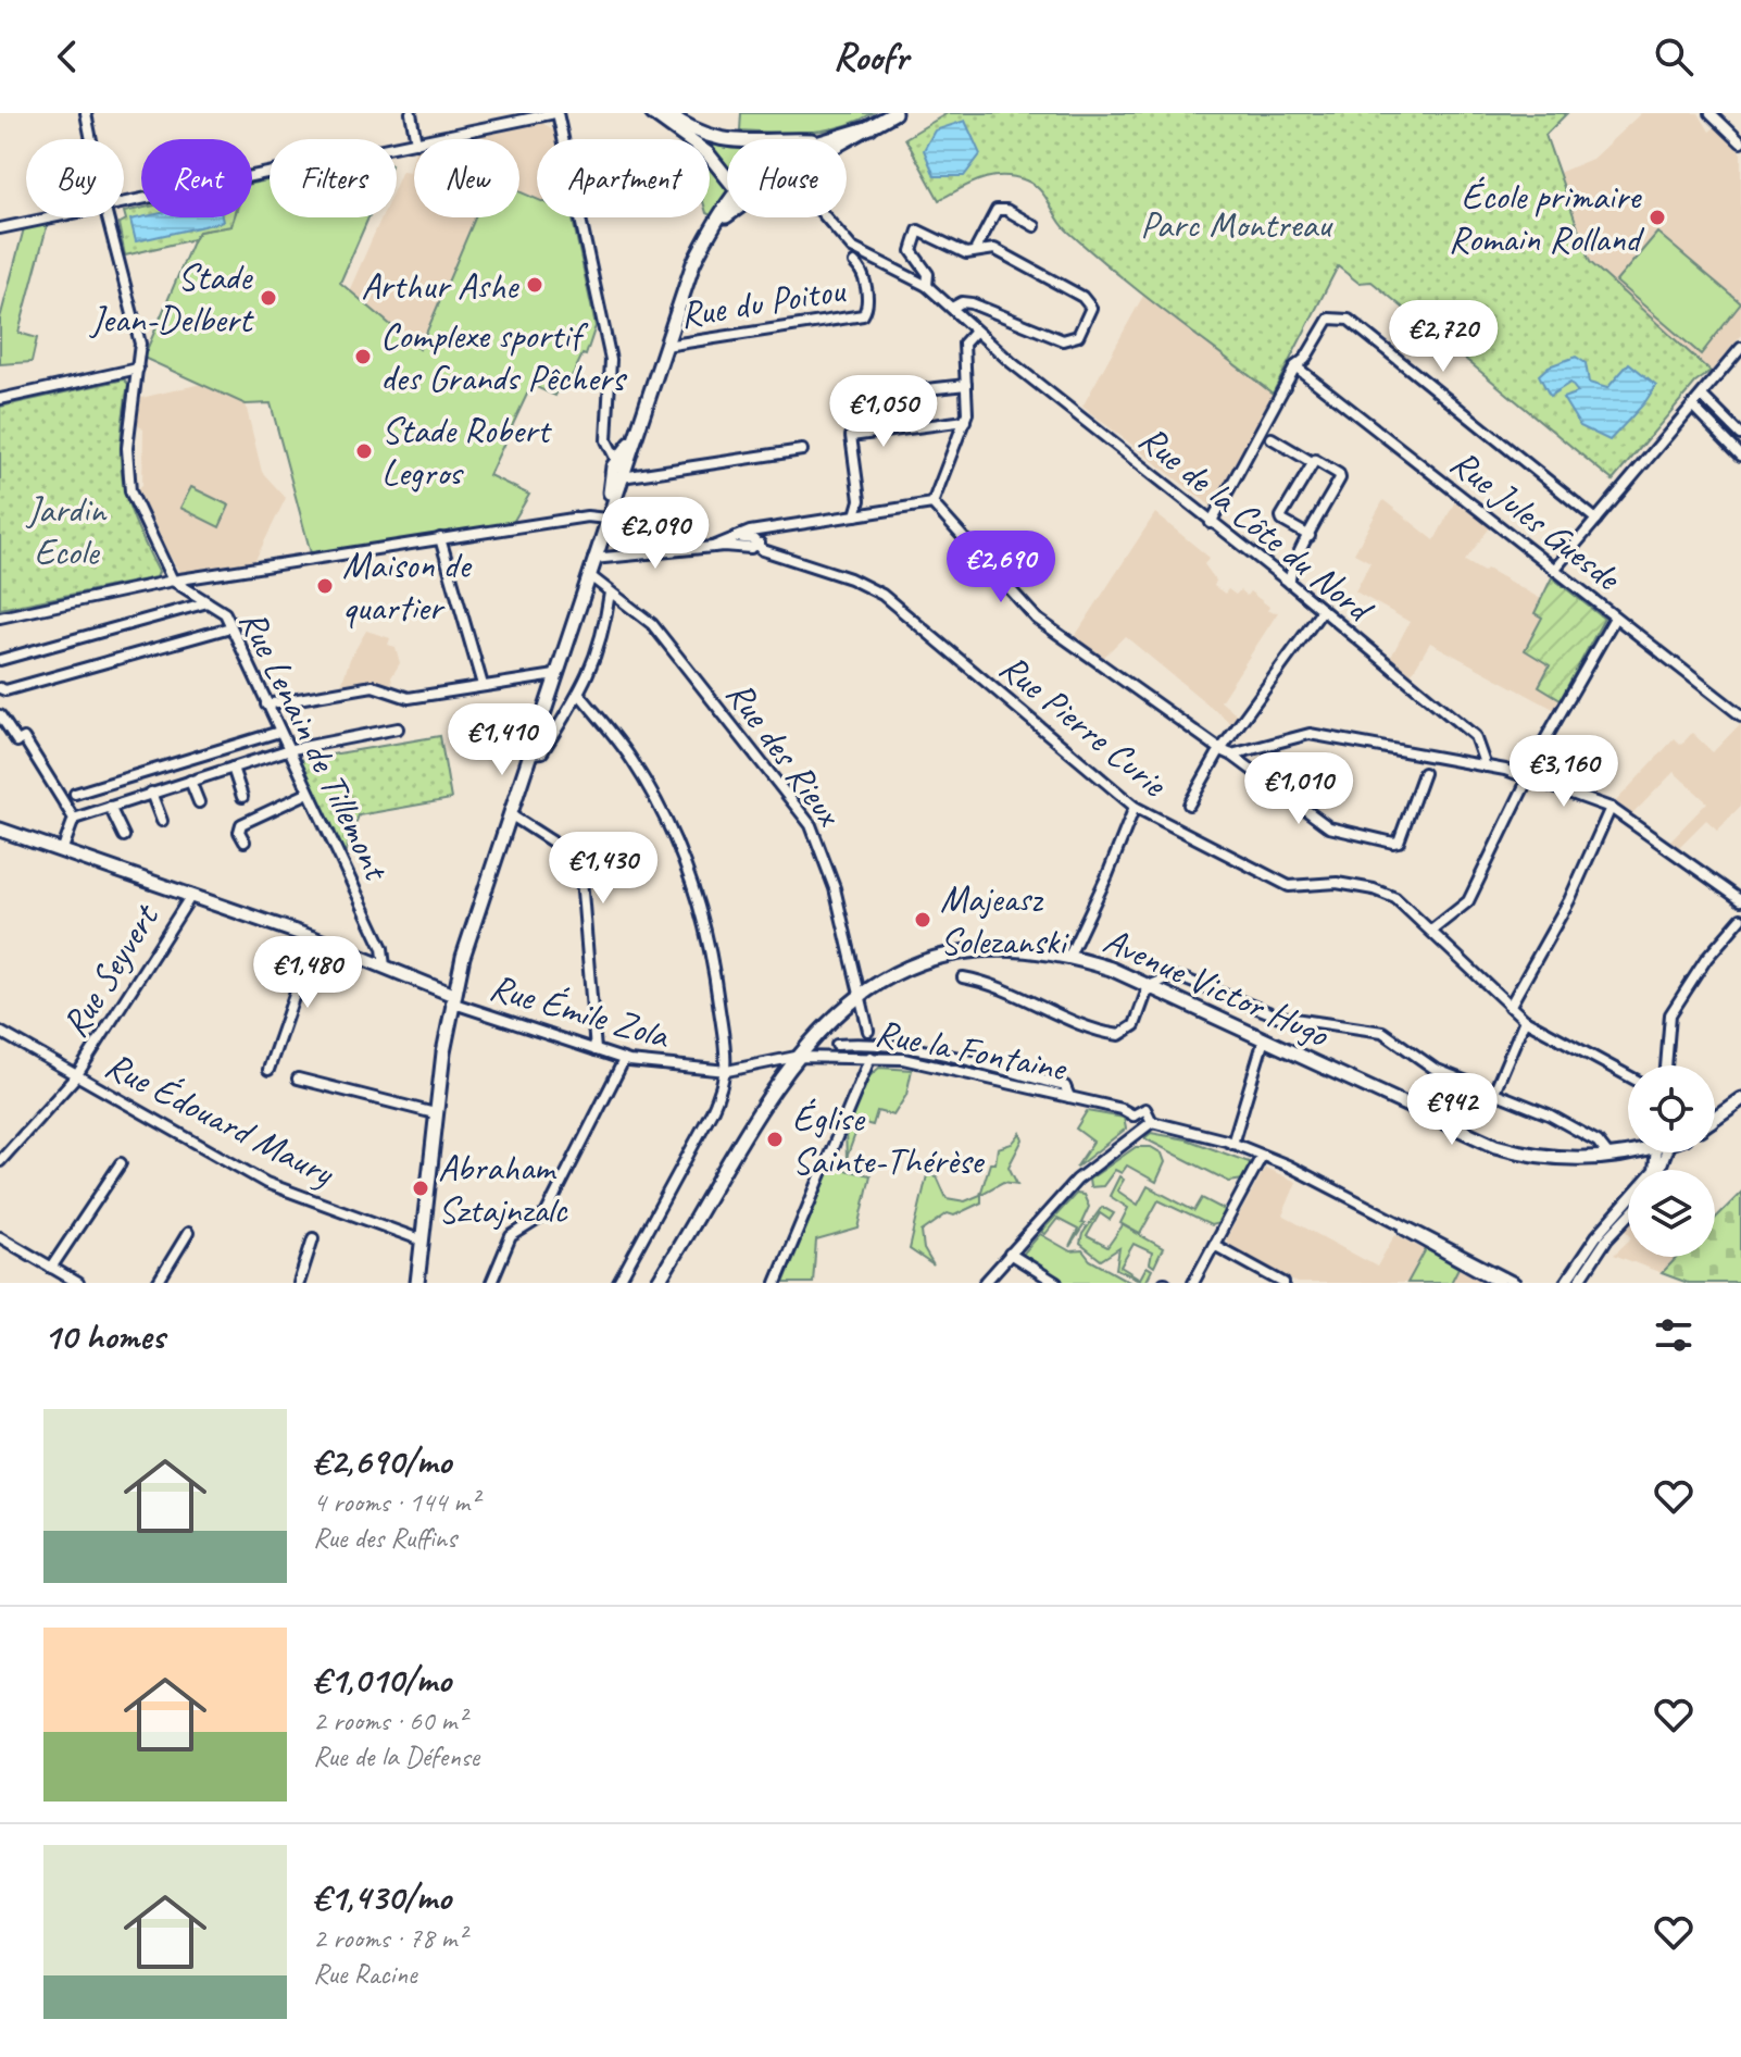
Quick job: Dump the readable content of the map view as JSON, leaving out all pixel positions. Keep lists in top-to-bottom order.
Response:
{
  "streets": {
    "street": [
      "Rue du Poitou",
      "Rue Jules Guesde",
      "Rue de la Côte du Nord",
      "Rue Pierre Curie",
      "Rue Lenain de Tillemont",
      "Rue des Rieux",
      "Rue Seyvert",
      "Avenue Victor Hugo",
      "Rue Émile Zola",
      "Rue la Fontaine",
      "Rue Édouard Maury"
    ]
  },
  "crossings": [
    ["Rue des Rieux", "Avenue Victor Hugo"],
    ["Rue Seyvert", "Rue Édouard Maury"],
    ["Avenue Victor Hugo", "Rue Émile Zola"],
    ["Avenue Victor Hugo", "Rue la Fontaine"],
    ["Rue Émile Zola", "Rue la Fontaine"]
  ],
  "parks": ["Parc Montreau", "Jardin Ecole"],
  "places": [
    "École primaire Romain Rolland",
    "Arthur Ashe",
    "Stade Jean-Delbert",
    "Complexe sportif des Grands Pêchers",
    "Stade Robert Legros",
    "Maison de quartier",
    "Majeasz Solezanski",
    "Église Sainte-Thérèse",
    "Abraham Sztajnzalc"
  ],
  "page": {
    "header": "Roofr",
    "chip": [
      "Buy",
      "Rent",
      "Filters",
      "New",
      "Apartment",
      "House"
    ],
    "price": [
      "€2,720",
      "€1,050",
      "€2,090",
      "€2,690",
      "€1,410",
      "€3,160",
      "€1,010",
      "€1,430",
      "€1,480",
      "€942"
    ],
    "heading": "10 homes",
    "list": [
      {
        "name": "€2,690/mo",
        "note": "4 rooms · 144 m² · Rue des Ruffins"
      },
      {
        "name": "€1,010/mo",
        "note": "2 rooms · 60 m² · Rue de la Défense"
      },
      {
        "name": "€1,430/mo",
        "note": "2 rooms · 78 m² · Rue Racine"
      }
    ]
  }
}
